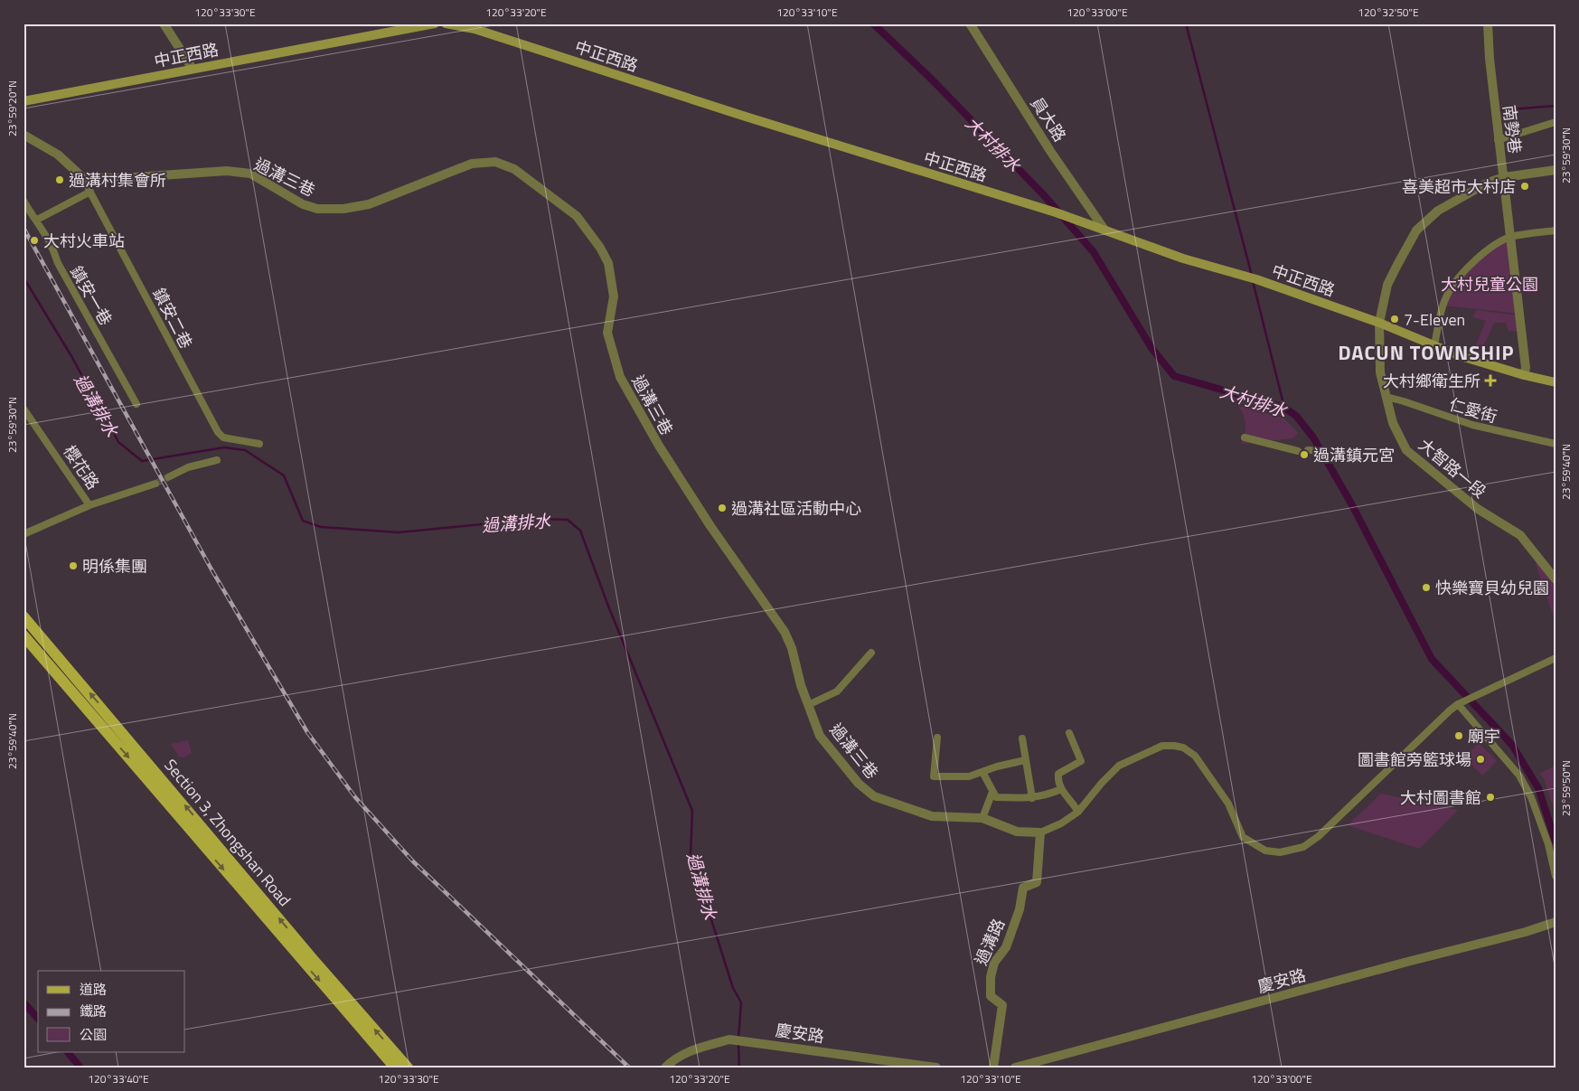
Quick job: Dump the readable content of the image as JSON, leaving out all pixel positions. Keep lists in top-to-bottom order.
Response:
{
  "streets": {
    "main road": ["中正西路", "Section 3, Zhongshan Road"],
    "street": [
      "員大路",
      "南勢巷",
      "過溝三巷",
      "鎮安一巷",
      "鎮安二巷",
      "仁愛街",
      "櫻花路",
      "大智路一段",
      "過溝路",
      "慶安路"
    ]
  },
  "crossings": [
    ["中正西路", "員大路"],
    ["中正西路", "南勢巷"],
    ["中正西路", "大智路一段"],
    ["南勢巷", "大智路一段"],
    ["過溝三巷", "鎮安二巷"],
    ["過溝三巷", "過溝路"],
    ["仁愛街", "大智路一段"]
  ],
  "districts": ["DACUN TOWNSHIP"],
  "water": ["大村排水", "過溝排水"],
  "parks": ["大村兒童公園"],
  "places": {
    "other": [
      "過溝村集會所",
      "喜美超市大村店",
      "大村火車站",
      "7-Eleven",
      "過溝鎮元宮",
      "過溝社區活動中心",
      "明係集團",
      "快樂寶貝幼兒園",
      "廟宇",
      "圖書館旁籃球場",
      "大村圖書館"
    ],
    "health": ["大村鄉衛生所"]
  },
  "legend": ["道路", "鐵路", "公園"],
  "coordinates": [
    "120°33'30\"E",
    "120°33'20\"E",
    "120°33'10\"E",
    "120°33'00\"E",
    "120°32'50\"E",
    "23°59'20\"N",
    "23°59'30\"N",
    "23°59'40\"N",
    "23°59'50\"N",
    "120°33'40\"E"
  ]
}
